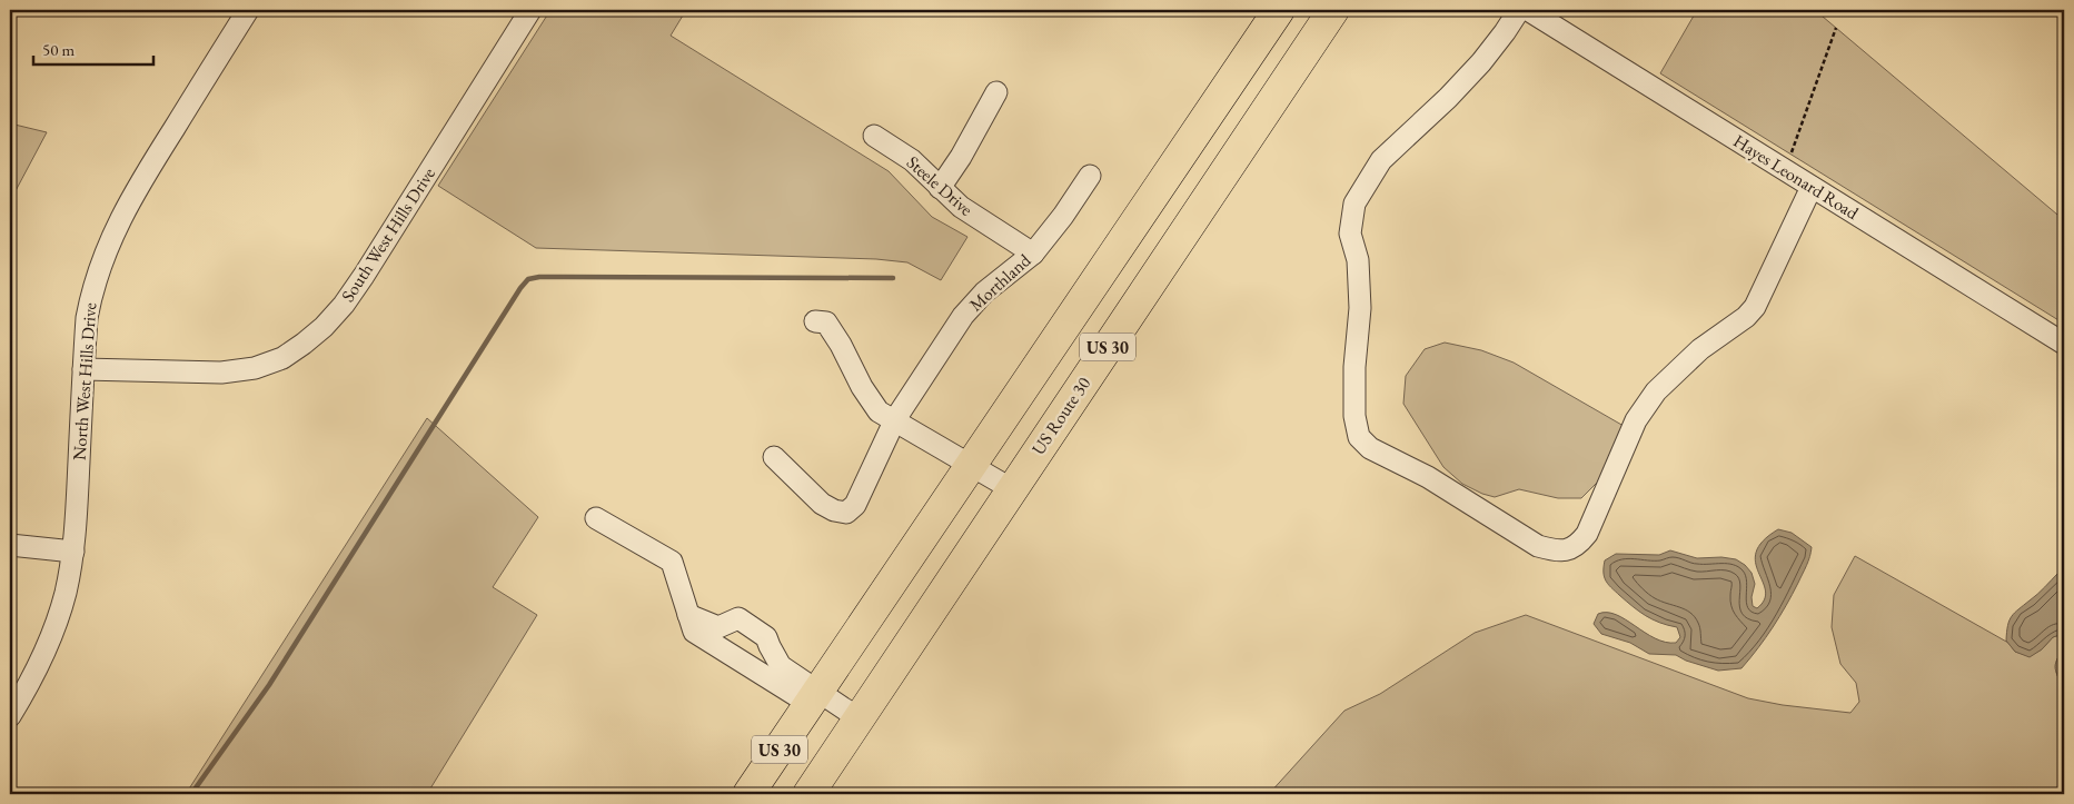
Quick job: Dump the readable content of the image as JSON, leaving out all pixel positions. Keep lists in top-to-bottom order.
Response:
{
  "streets": {
    "highway": ["US 30", "US Route 30"],
    "street": [
      "Hayes Leonard Road",
      "Steele Drive",
      "South West Hills Drive",
      "Morthland",
      "North West Hills Drive"
    ]
  },
  "crossings": [
    ["Steele Drive", "Morthland"],
    ["South West Hills Drive", "North West Hills Drive"]
  ],
  "scale_bar": "50 m"
}
